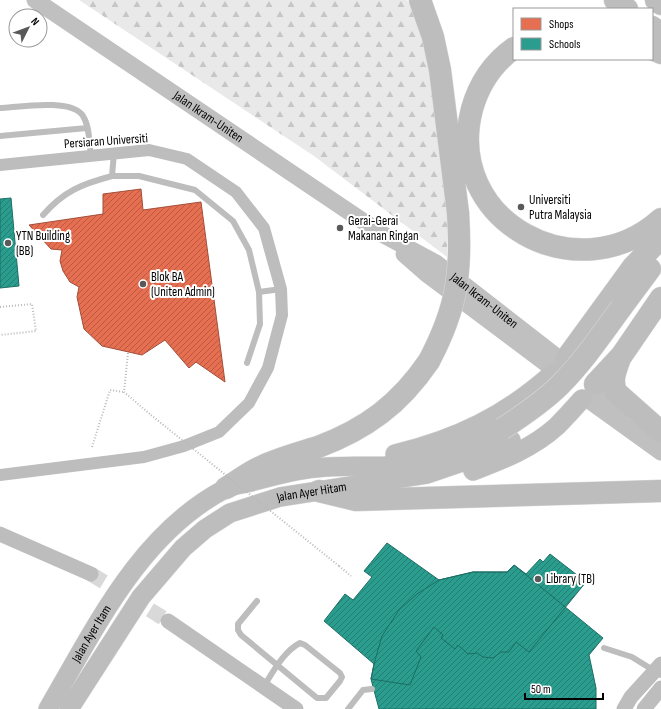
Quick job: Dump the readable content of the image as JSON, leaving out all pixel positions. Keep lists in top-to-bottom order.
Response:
{
  "streets": {
    "main road": ["Jalan Ikram-Uniten", "Jalan Ayer Hitam", "Jalan Ayer Itam"],
    "street": ["Persiaran Universiti"]
  },
  "crossings": [
    ["Jalan Ayer Hitam", "Jalan Ayer Itam"]
  ],
  "places": [
    "Universiti Putra Malaysia",
    "Gerai-Gerai Makanan Ringan",
    "YTN Building (BB)",
    "Blok BA (Uniten Admin)",
    "Library (TB)"
  ],
  "legend": ["Shops", "Schools"],
  "scale_bar": "50 m",
  "north": "top right"
}
